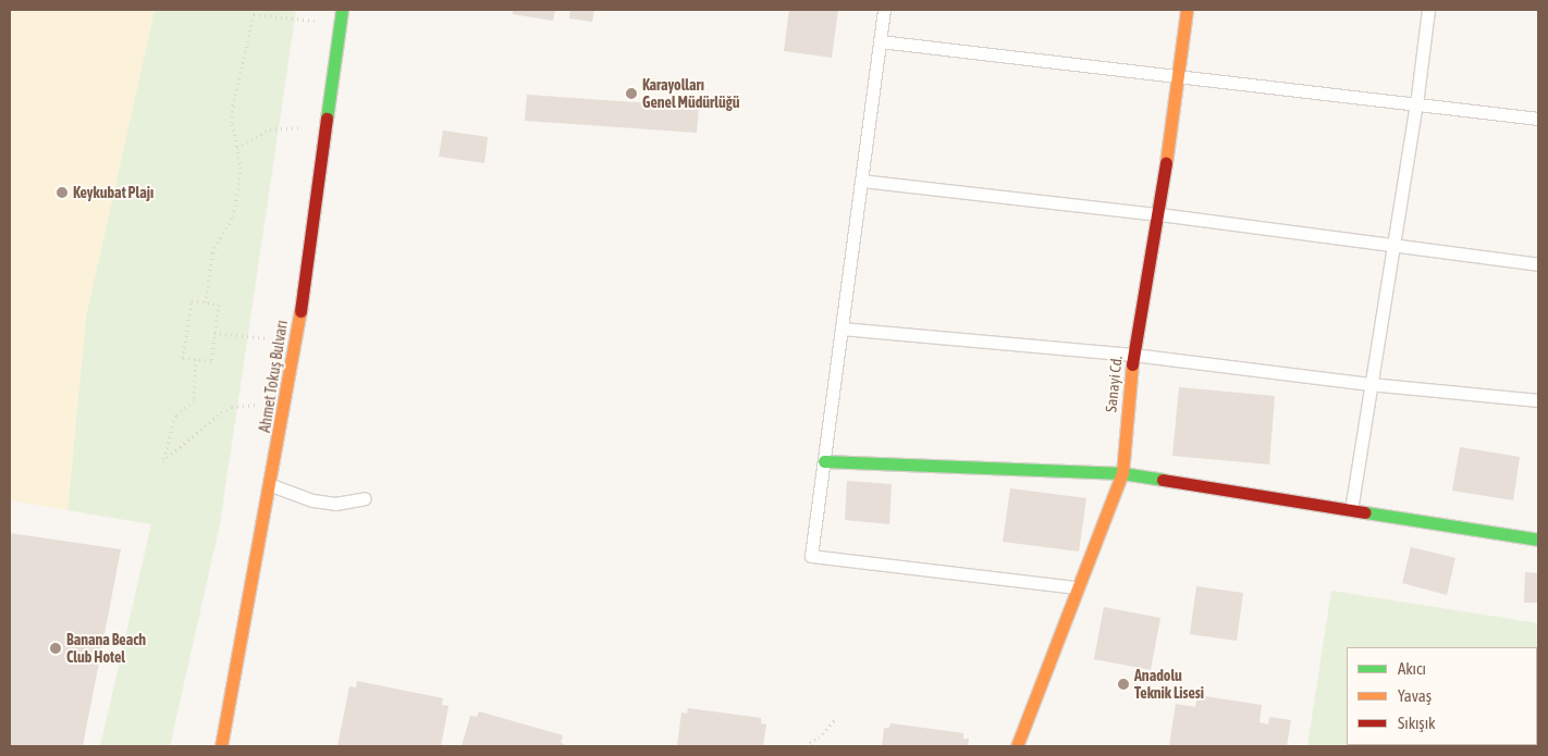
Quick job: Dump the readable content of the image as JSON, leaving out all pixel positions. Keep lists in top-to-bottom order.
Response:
{
  "streets": {
    "street": ["Ahmet Tokuş Bulvarı", "Sanayi Cd."]
  },
  "places": [
    "Karayolları Genel Müdürlüğü",
    "Keykubat Plajı",
    "Banana Beach Club Hotel",
    "Anadolu Teknik Lisesi"
  ],
  "legend": ["Akıcı", "Yavaş", "Sıkışık"]
}
